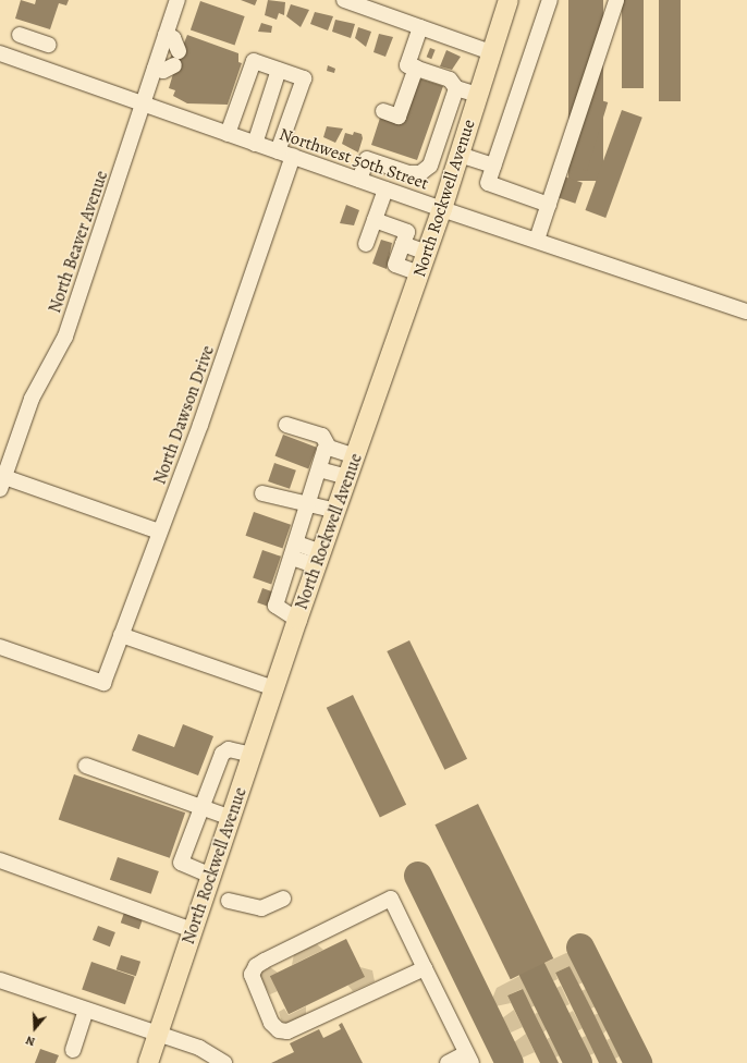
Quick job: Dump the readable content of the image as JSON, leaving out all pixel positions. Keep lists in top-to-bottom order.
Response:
{
  "streets": {
    "main road": ["North Rockwell Avenue"],
    "street": ["Northwest 50th Street", "North Beaver Avenue", "North Dawson Drive"]
  },
  "crossings": [
    ["Northwest 50th Street", "North Rockwell Avenue"],
    ["Northwest 50th Street", "North Beaver Avenue"],
    ["Northwest 50th Street", "North Dawson Drive"]
  ],
  "north": "bottom"
}
